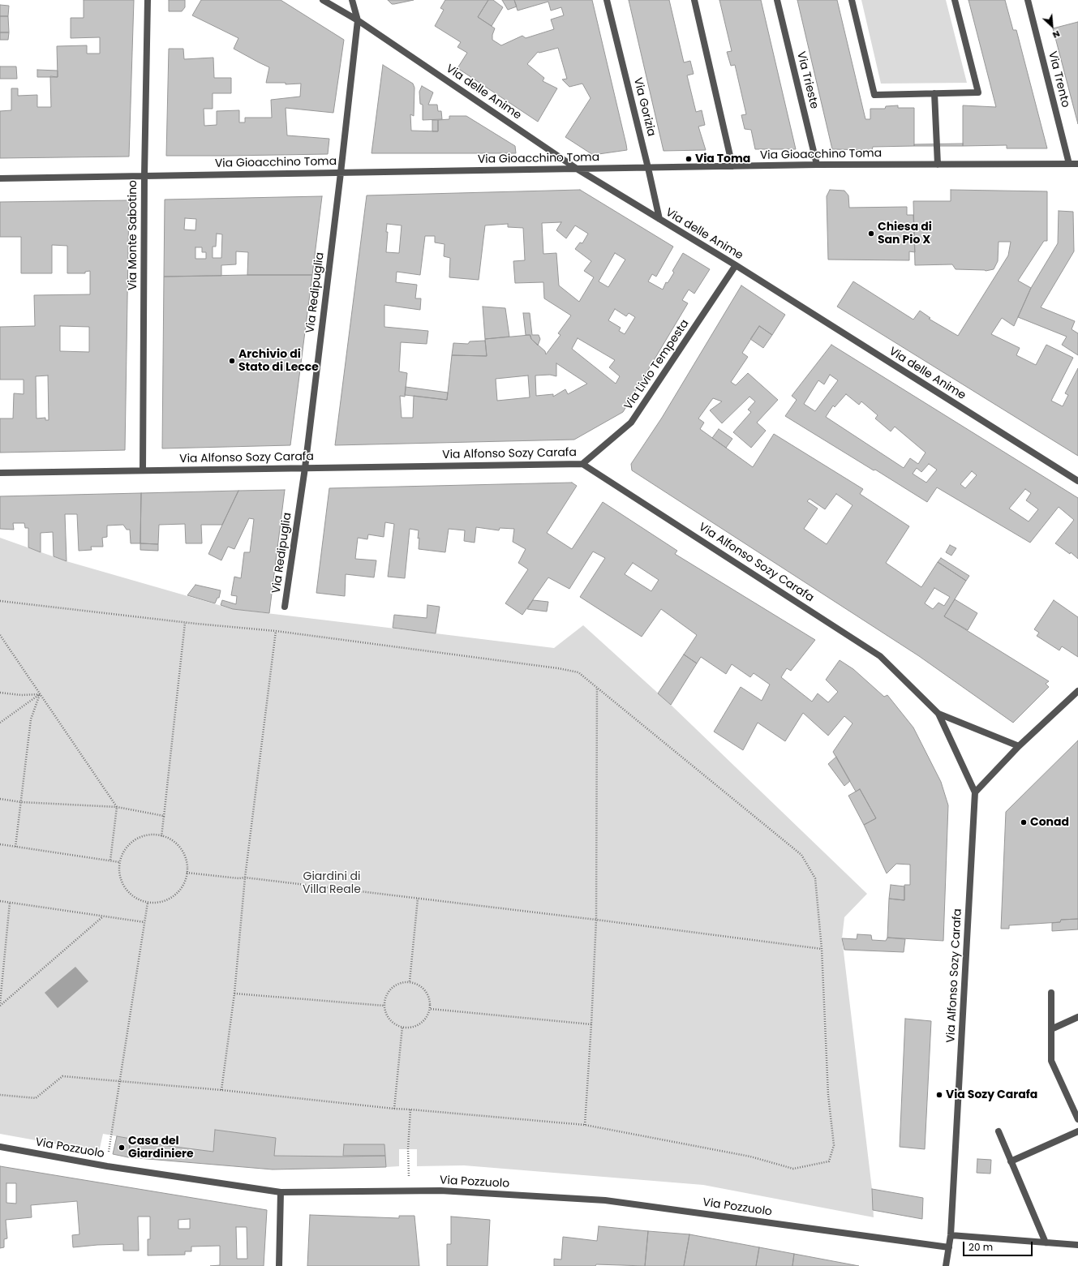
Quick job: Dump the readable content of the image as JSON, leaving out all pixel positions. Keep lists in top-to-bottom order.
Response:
{
  "streets": {
    "street": [
      "Via Trento",
      "Via Trieste",
      "Via delle Anime",
      "Via Gorizia",
      "Via Gioacchino Toma",
      "Via Monte Sabotino",
      "Via Redipuglia",
      "Via Livio Tempesta",
      "Via Alfonso Sozy Carafa",
      "Via Pozzuolo"
    ]
  },
  "crossings": [
    ["Via Trento", "Via Gioacchino Toma"],
    ["Via Trieste", "Via Gioacchino Toma"],
    ["Via delle Anime", "Via Gorizia"],
    ["Via delle Anime", "Via Gioacchino Toma"],
    ["Via delle Anime", "Via Redipuglia"],
    ["Via delle Anime", "Via Livio Tempesta"],
    ["Via Gorizia", "Via Gioacchino Toma"],
    ["Via Gioacchino Toma", "Via Monte Sabotino"],
    ["Via Gioacchino Toma", "Via Redipuglia"],
    ["Via Monte Sabotino", "Via Alfonso Sozy Carafa"],
    ["Via Redipuglia", "Via Alfonso Sozy Carafa"],
    ["Via Livio Tempesta", "Via Alfonso Sozy Carafa"],
    ["Via Alfonso Sozy Carafa", "Via Pozzuolo"]
  ],
  "parks": ["Giardini di Villa Reale"],
  "places": [
    "Via Toma",
    "Chiesa di San Pio X",
    "Archivio di Stato di Lecce",
    "Conad",
    "Via Sozy Carafa",
    "Casa del Giardiniere"
  ],
  "scale_bar": "20 m",
  "north": "bottom right"
}
